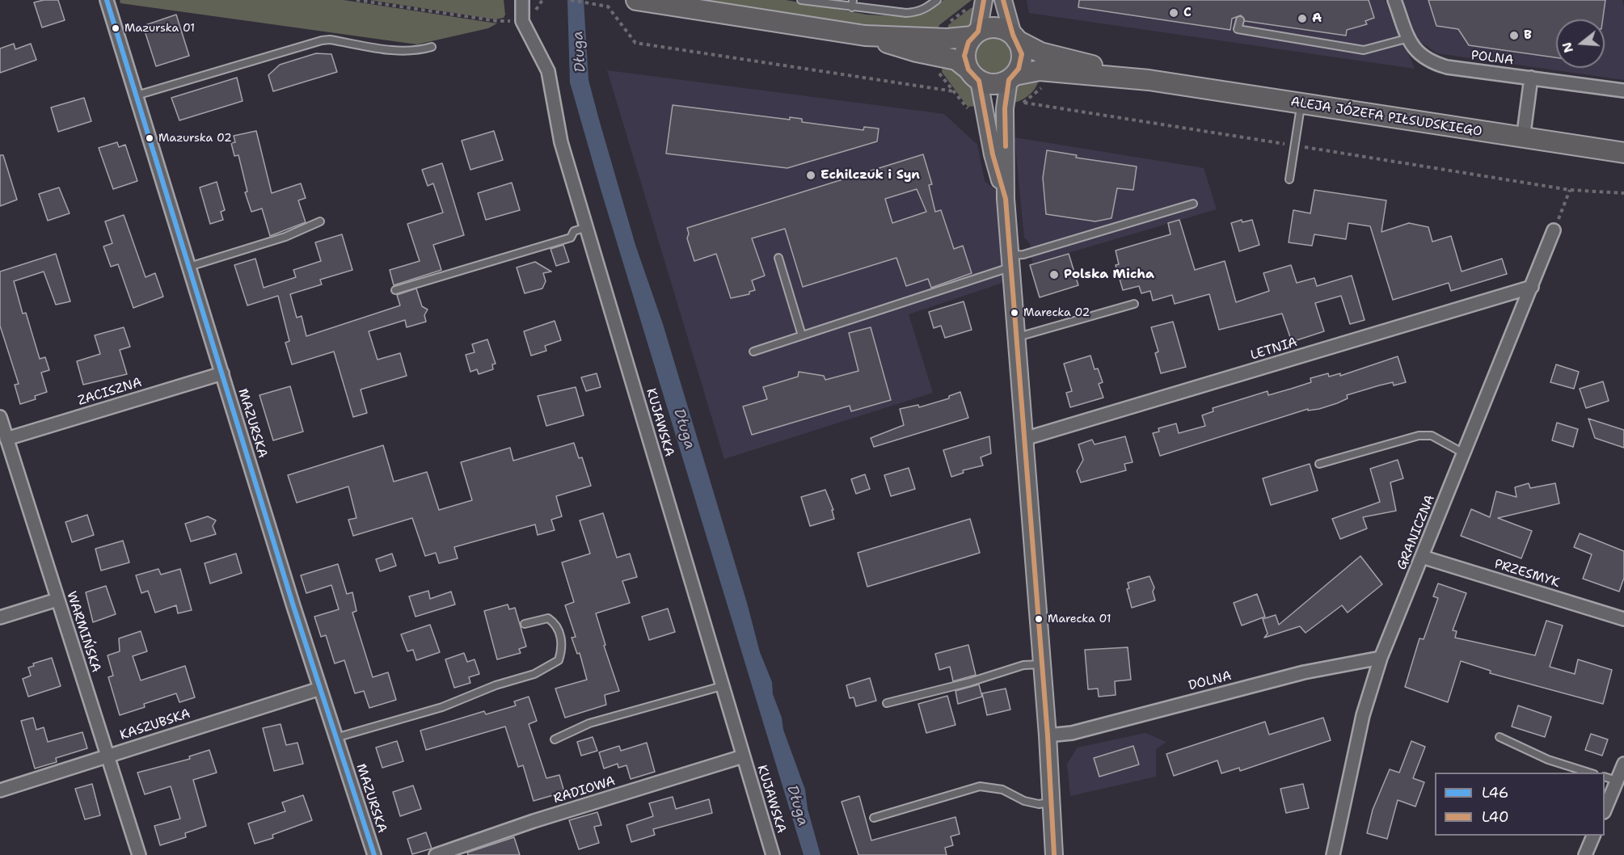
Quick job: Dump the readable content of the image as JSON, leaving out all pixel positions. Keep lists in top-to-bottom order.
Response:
{
  "streets": {
    "main road": ["ALEJA JÓZEFA PIŁSUDSKIEGO"],
    "street": [
      "POLNA",
      "LETNIA",
      "ZACISZNA",
      "KUJAWSKA",
      "MAZURSKA",
      "GRANICZNA",
      "PRZESMYK",
      "WARMIŃSKA",
      "DOLNA",
      "KASZUBSKA",
      "RADIOWA"
    ]
  },
  "crossings": [
    ["LETNIA", "GRANICZNA"],
    ["ZACISZNA", "MAZURSKA"],
    ["ZACISZNA", "WARMIŃSKA"],
    ["KUJAWSKA", "RADIOWA"],
    ["MAZURSKA", "KASZUBSKA"],
    ["GRANICZNA", "PRZESMYK"],
    ["GRANICZNA", "DOLNA"],
    ["WARMIŃSKA", "KASZUBSKA"]
  ],
  "water": ["Długa"],
  "places": [
    "C",
    "A",
    "Mazurska 01",
    "B",
    "Mazurska 02",
    "Echilczuk i Syn",
    "Polska Micha",
    "Marecka 02",
    "Marecka 01"
  ],
  "lines": ["transit line L46", "transit line L40"],
  "legend": ["L46", "L40"],
  "north": "left"
}
